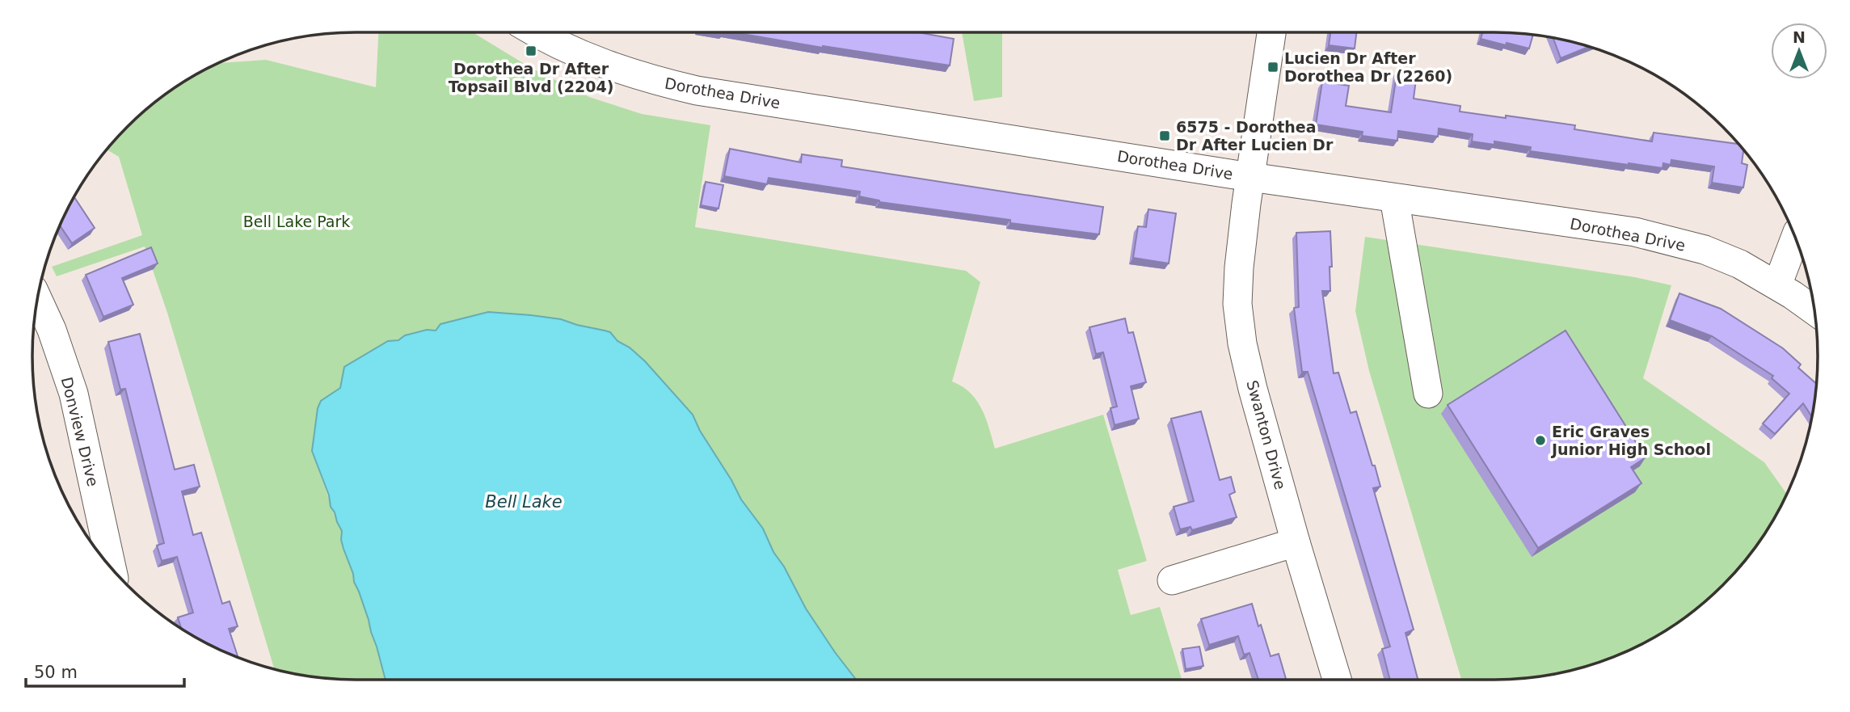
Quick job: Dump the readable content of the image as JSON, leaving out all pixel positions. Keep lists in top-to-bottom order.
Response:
{
  "streets": {
    "street": ["Dorothea Drive", "Donview Drive", "Swanton Drive"]
  },
  "crossings": [
    ["Dorothea Drive", "Swanton Drive"]
  ],
  "water": ["Bell Lake"],
  "parks": ["Bell Lake Park"],
  "places": {
    "transit": ["Dorothea Dr After Topsail Blvd (2204)", "Lucien Dr After Dorothea Dr (2260)", "6575 - Dorothea Dr After Lucien Dr"],
    "other": ["Eric Graves Junior High School"]
  },
  "scale_bar": "50 m",
  "north": "top"
}
